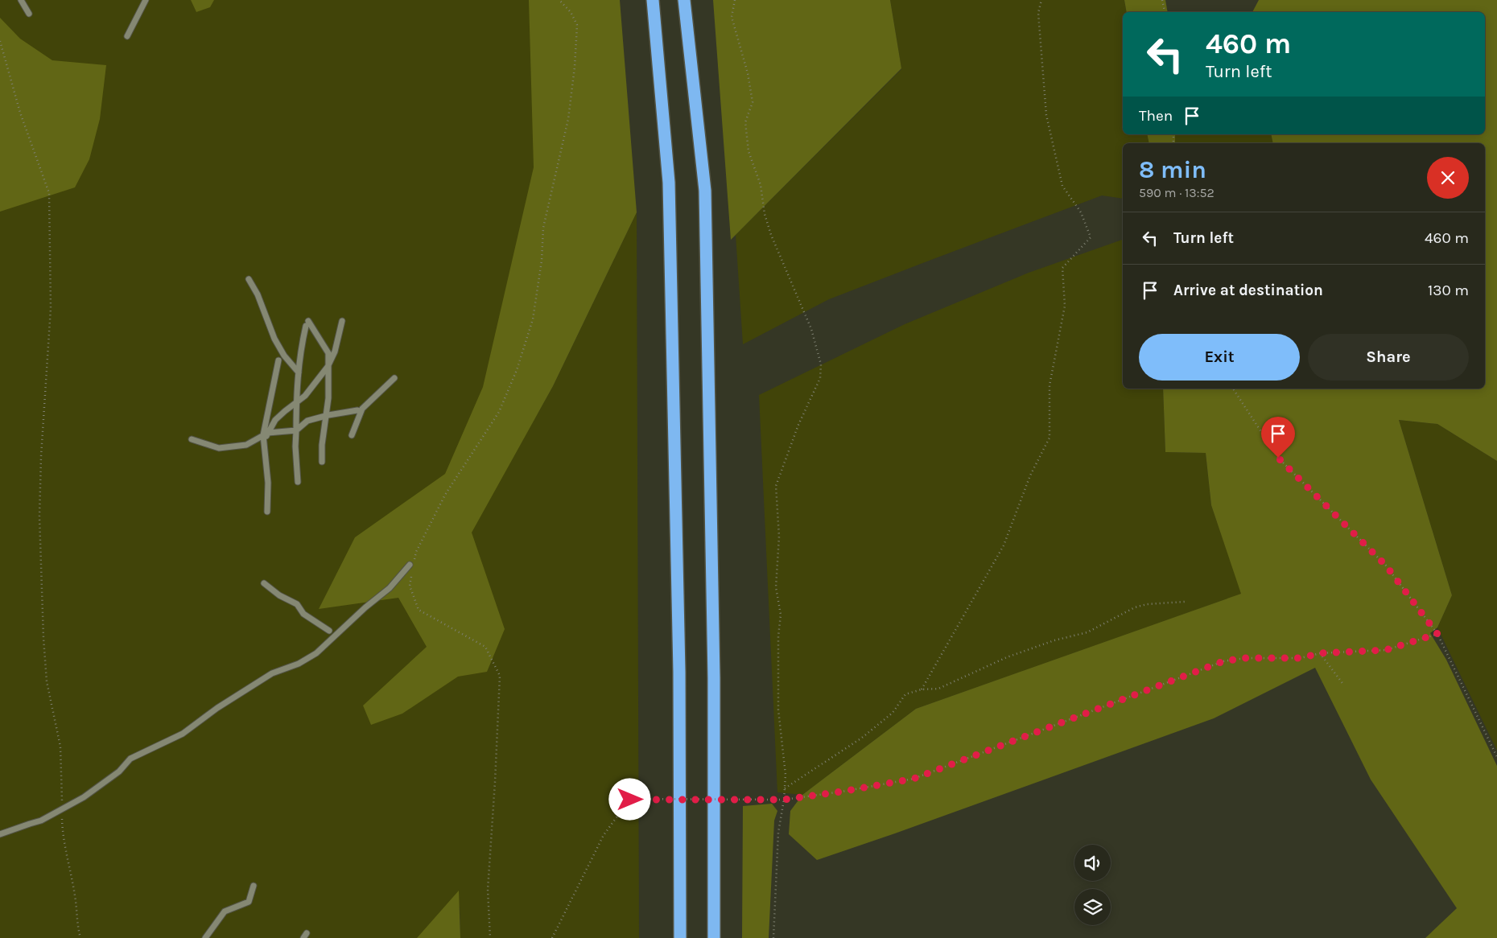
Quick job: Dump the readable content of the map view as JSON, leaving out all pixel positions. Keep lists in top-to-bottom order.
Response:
{
  "page": {
    "turn": ["460 m", "Turn left"],
    "then": "Then",
    "heading": ["8 min", "590 m · 13:52"],
    "list": [
      {
        "name": "Turn left",
        "value": "460 m"
      },
      {
        "name": "Arrive at destination",
        "value": "130 m"
      }
    ],
    "buttons": ["Exit", "Share"]
  }
}
